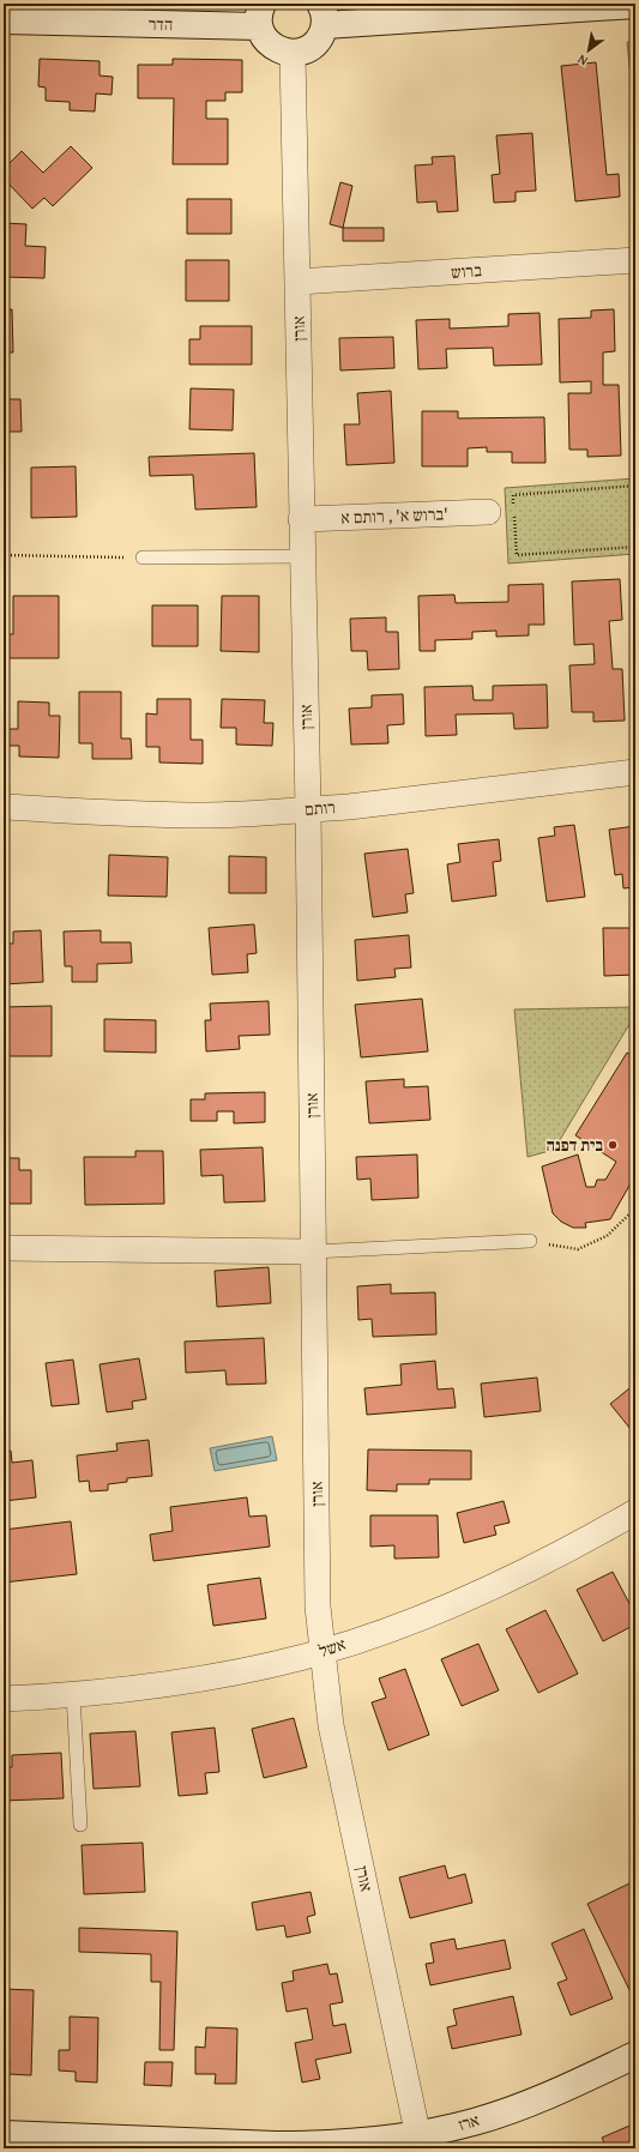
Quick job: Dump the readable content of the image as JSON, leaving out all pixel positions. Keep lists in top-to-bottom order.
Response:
{
  "streets": {
    "street": [
      "הדר",
      "ברוש",
      "אורן",
      "ברוש א' , רותם א'",
      "רותם",
      "אשל",
      "ארז"
    ]
  },
  "crossings": [
    ["ברוש", "אורן"],
    ["אורן", "ברוש א' , רותם א'"],
    ["אורן", "רותם"],
    ["אורן", "אשל"],
    ["אורן", "ארז"]
  ],
  "places": ["בית דפנה"],
  "north": "bottom left"
}
